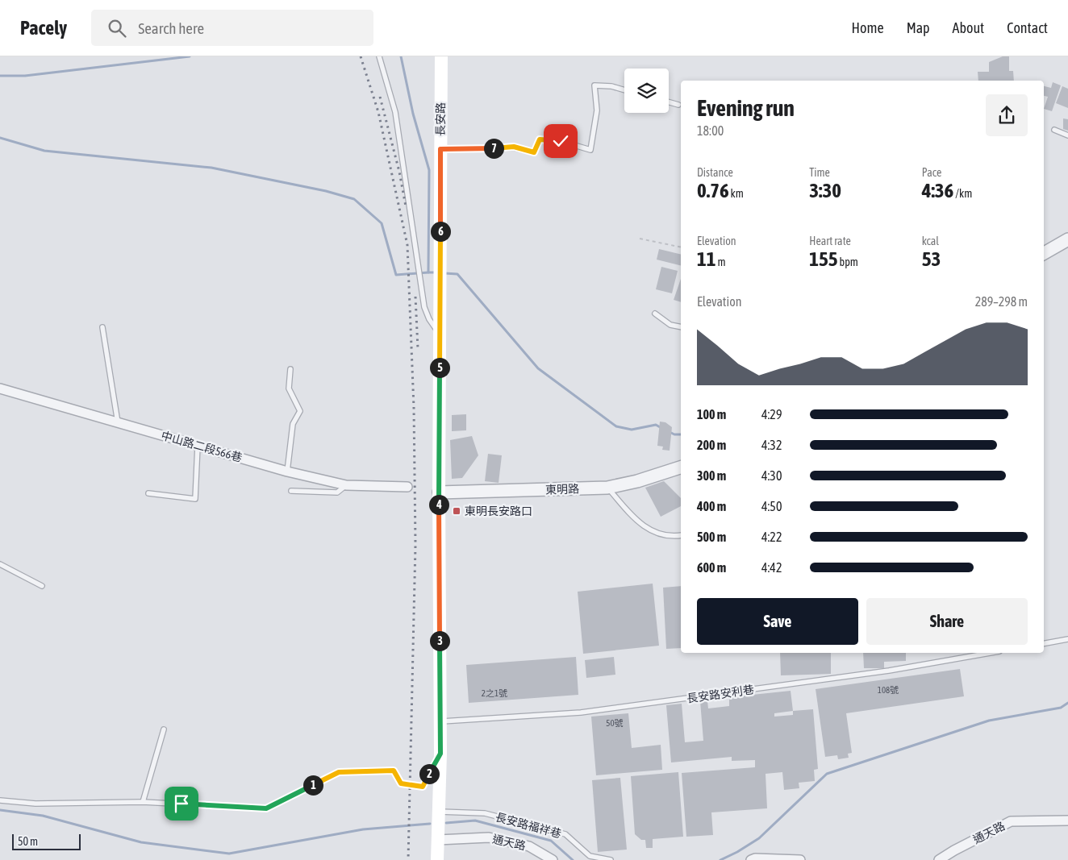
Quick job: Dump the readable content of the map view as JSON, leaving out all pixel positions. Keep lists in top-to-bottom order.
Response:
{
  "streets": {
    "main road": ["長安路"],
    "street": ["中山路二段566巷", "東明路", "通天路"],
    "lane": ["長安路安利巷", "長安路福祥巷"]
  },
  "crossings": [
    ["長安路", "東明路"],
    ["長安路", "長安路安利巷"],
    ["長安路", "長安路福祥巷"]
  ],
  "places": {
    "transit": ["東明長安路口"]
  },
  "house_numbers": ["108號", "2之1號", "50號"],
  "scale_bar": "50 m",
  "page": {
    "header": "Pacely",
    "search": "Search here",
    "nav": [
      "Home",
      "Map",
      "About",
      "Contact"
    ],
    "heading": ["Evening run", "18:00"],
    "pins": [
      "7",
      "6",
      "5",
      "4",
      "3",
      "2",
      "1"
    ],
    "stats": [
      ["Distance", "0.76 km"],
      ["Time", "3:30"],
      ["Pace", "4:36 /km"],
      ["Elevation", "11 m"],
      ["Heart rate", "155 bpm"],
      ["kcal", "53"]
    ],
    "chart": ["Elevation", "289–298 m"],
    "list": [
      {
        "name": "100 m",
        "note": "4:29"
      },
      {
        "name": "200 m",
        "note": "4:32"
      },
      {
        "name": "300 m",
        "note": "4:30"
      },
      {
        "name": "400 m",
        "note": "4:50"
      },
      {
        "name": "500 m",
        "note": "4:22"
      },
      {
        "name": "600 m",
        "note": "4:42"
      }
    ],
    "buttons": ["Save", "Share"],
    "scale": "50 m"
  }
}
